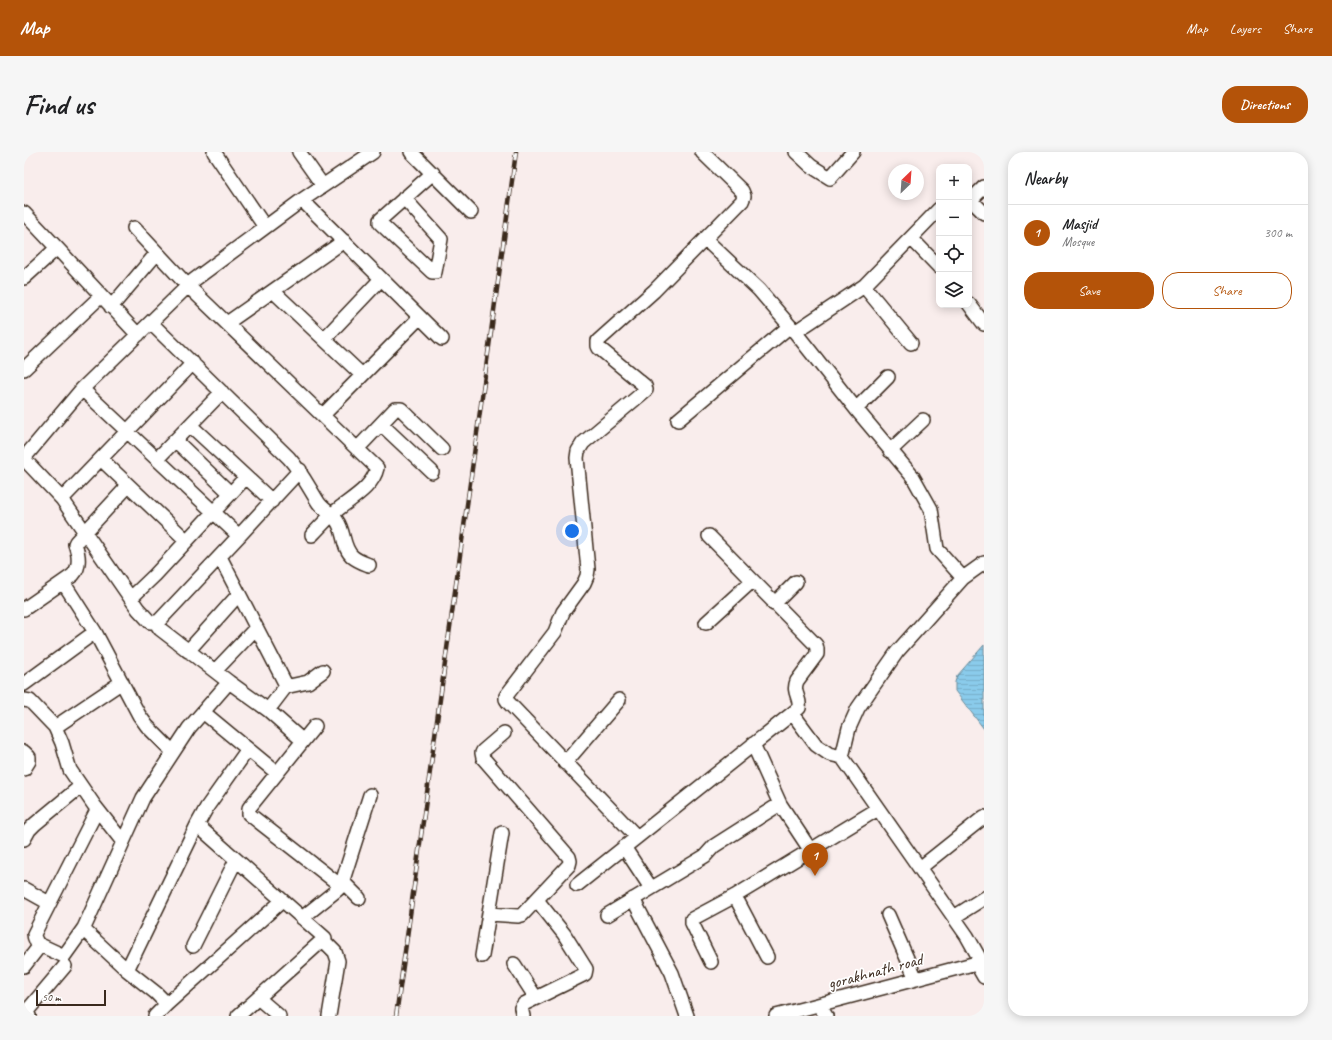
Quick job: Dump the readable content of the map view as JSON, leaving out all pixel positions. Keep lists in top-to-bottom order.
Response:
{
  "streets": {
    "street": ["gorakhnath road"]
  },
  "scale_bar": "50 m",
  "north": "top right",
  "page": {
    "header": "Map",
    "nav": ["Map", "Layers", "Share"],
    "buttons": [
      "Directions",
      ["Save", "Share"]
    ],
    "title": "Find us",
    "heading": "Nearby",
    "map_buttons": ["+", "−"],
    "list": [
      {
        "mark": "1",
        "name": "Masjid",
        "note": "Mosque",
        "value": "300 m"
      }
    ],
    "pins": "1",
    "scale": "50 m"
  }
}
